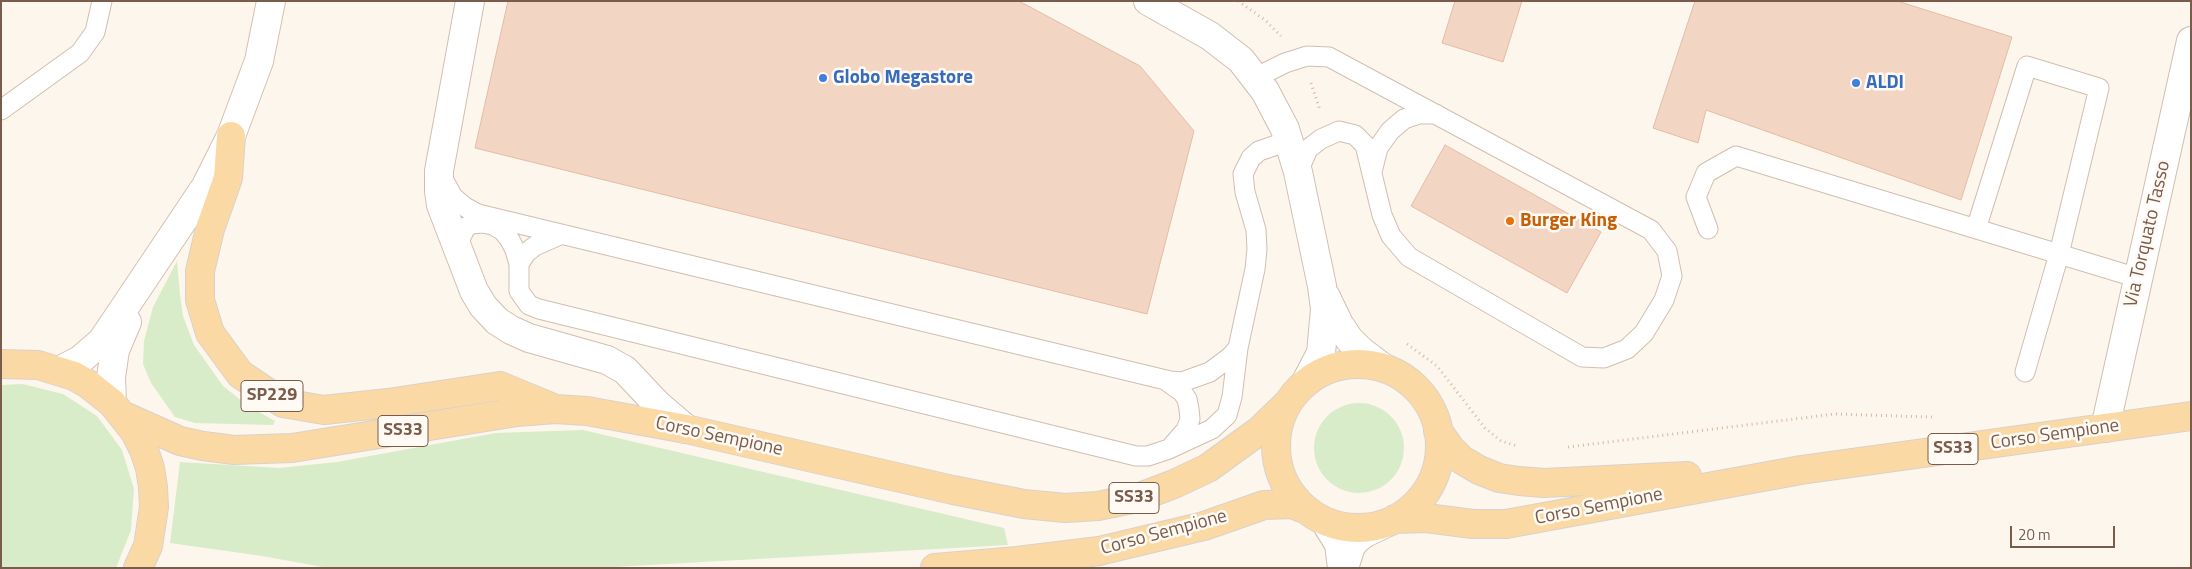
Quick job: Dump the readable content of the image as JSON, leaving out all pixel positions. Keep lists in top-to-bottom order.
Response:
{
  "streets": {
    "main road": ["SP229", "SS33", "Corso Sempione"],
    "street": ["Via Torquato Tasso"]
  },
  "crossings": [
    ["Via Torquato Tasso", "Corso Sempione"],
    ["SP229", "Corso Sempione"]
  ],
  "places": ["Globo Megastore", "ALDI", "Burger King"],
  "scale_bar": "20 m"
}
